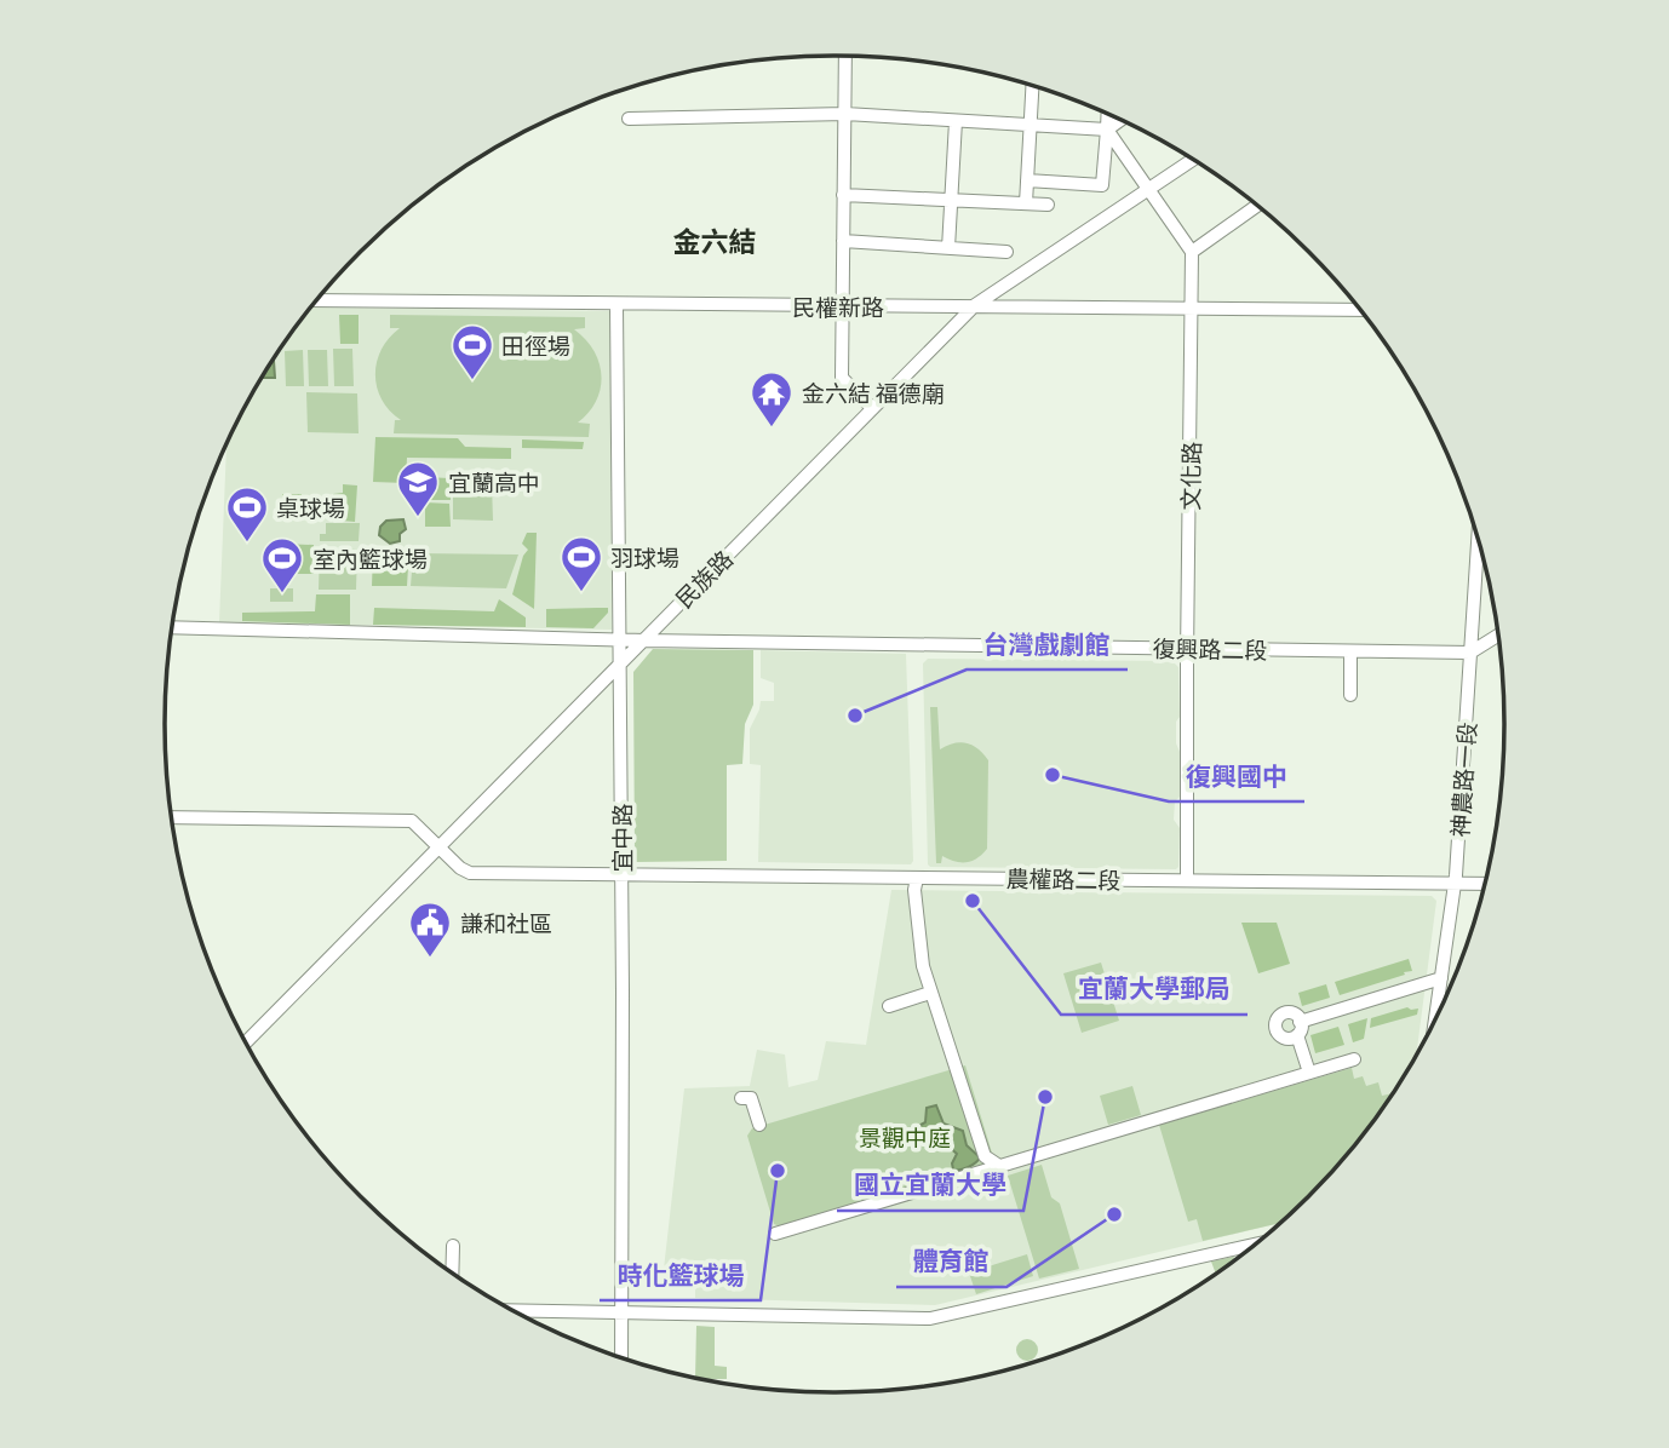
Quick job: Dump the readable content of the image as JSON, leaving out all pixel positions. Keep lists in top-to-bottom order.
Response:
{
  "streets": {
    "street": [
      "民權新路",
      "文化路",
      "民族路",
      "復興路二段",
      "神農路一段",
      "宜中路",
      "農權路二段"
    ]
  },
  "crossings": [
    ["民權新路", "文化路"],
    ["民權新路", "民族路"],
    ["民權新路", "宜中路"],
    ["文化路", "復興路二段"],
    ["文化路", "農權路二段"],
    ["民族路", "復興路二段"],
    ["民族路", "宜中路"],
    ["民族路", "農權路二段"],
    ["復興路二段", "神農路一段"],
    ["復興路二段", "宜中路"],
    ["神農路一段", "農權路二段"],
    ["宜中路", "農權路二段"]
  ],
  "districts": ["金六結"],
  "parks": ["景觀中庭"],
  "places": {
    "sports": [
      "田徑場",
      "桌球場",
      "羽球場",
      "室內籃球場"
    ],
    "temple": ["金六結 福德廟"],
    "school or university": ["宜蘭高中"],
    "other": [
      "台灣戲劇館",
      "復興國中",
      "宜蘭大學郵局",
      "國立宜蘭大學",
      "時化籃球場",
      "體育館"
    ],
    "public building": ["謙和社區"]
  }
}
